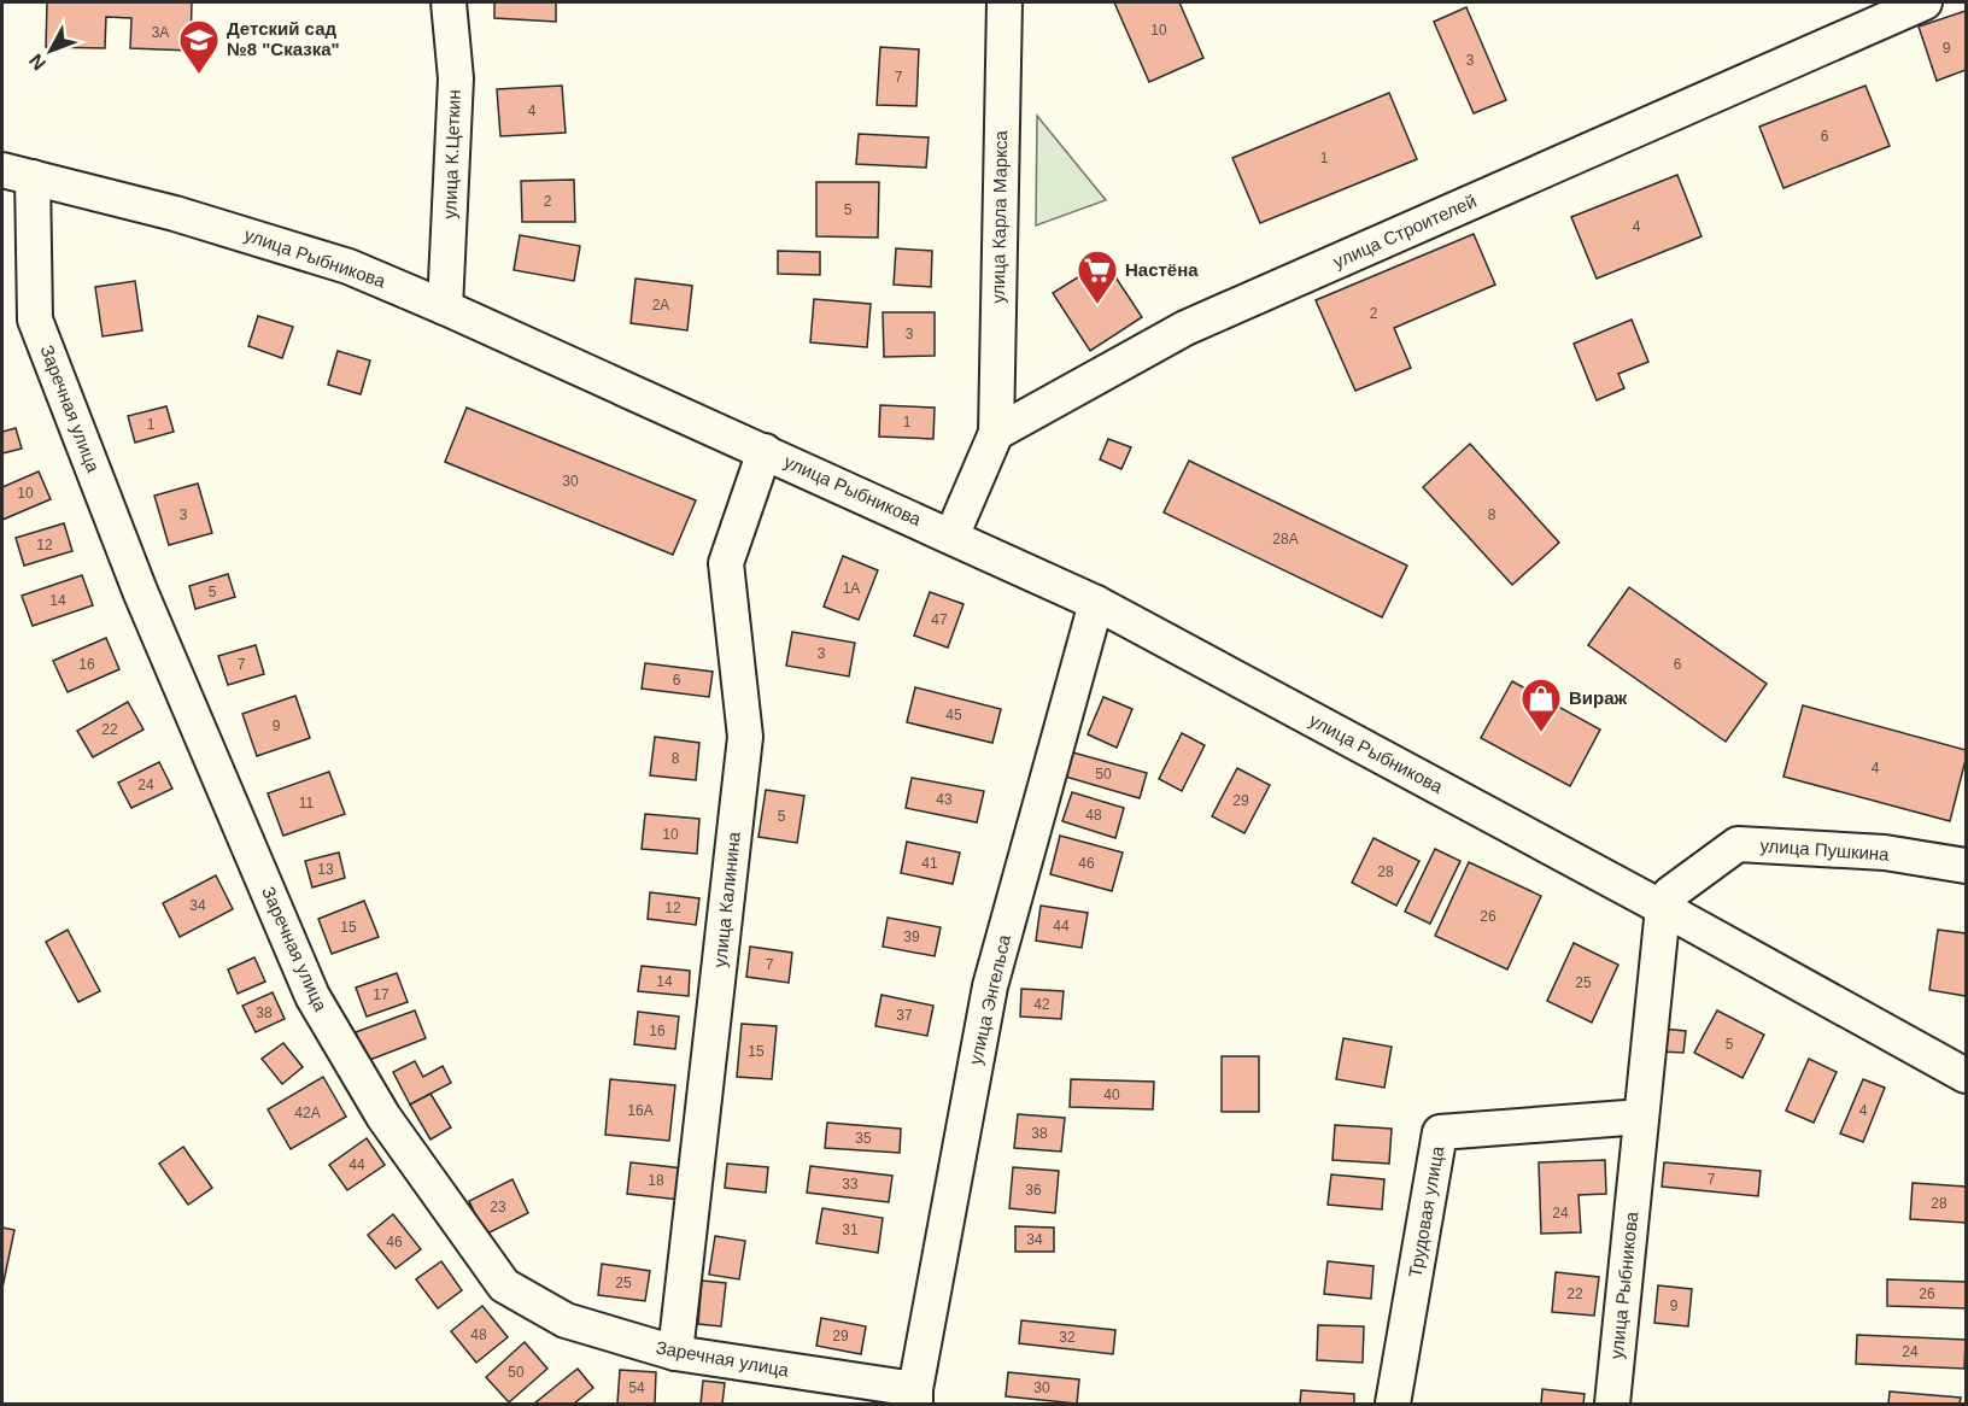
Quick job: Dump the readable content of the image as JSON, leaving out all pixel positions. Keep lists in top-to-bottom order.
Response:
{
  "streets": {
    "street": [
      "улица К.Цеткин",
      "улица Карла Маркса",
      "улица Строителей",
      "улица Рыбникова",
      "Заречная улица",
      "улица Пушкина",
      "улица Калинина",
      "улица Энгельса",
      "Трудовая улица"
    ]
  },
  "crossings": [
    ["улица К.Цеткин", "улица Рыбникова"],
    ["улица Карла Маркса", "улица Строителей"],
    ["улица Рыбникова", "Заречная улица"],
    ["улица Рыбникова", "улица Пушкина"],
    ["улица Рыбникова", "улица Калинина"],
    ["улица Рыбникова", "улица Энгельса"],
    ["улица Рыбникова", "Трудовая улица"],
    ["Заречная улица", "улица Калинина"],
    ["Заречная улица", "улица Энгельса"]
  ],
  "places": {
    "school or university": ["Детский сад №8 \"Сказка\""],
    "supermarket": ["Настёна"],
    "shop": ["Вираж"]
  },
  "house_numbers": [
    "10",
    "3А",
    "9",
    "3",
    "7",
    "4",
    "6",
    "1",
    "2",
    "5",
    "4",
    "2А",
    "2",
    "3",
    "1",
    "1",
    "30",
    "10",
    "3",
    "8",
    "28А",
    "12",
    "1А",
    "5",
    "14",
    "47",
    "3",
    "16",
    "7",
    "6",
    "6",
    "45",
    "9",
    "22",
    "8",
    "4",
    "50",
    "24",
    "43",
    "29",
    "11",
    "48",
    "5",
    "10",
    "41",
    "46",
    "13",
    "28",
    "34",
    "12",
    "26",
    "44",
    "15",
    "39",
    "7",
    "14",
    "25",
    "17",
    "42",
    "38",
    "37",
    "16",
    "5",
    "15",
    "40",
    "16А",
    "4",
    "42А",
    "38",
    "35",
    "44",
    "7",
    "18",
    "33",
    "36",
    "28",
    "23",
    "24",
    "31",
    "34",
    "46",
    "25",
    "22",
    "26",
    "9",
    "48",
    "29",
    "32",
    "24",
    "50",
    "54",
    "30"
  ],
  "north": "bottom left"
}
